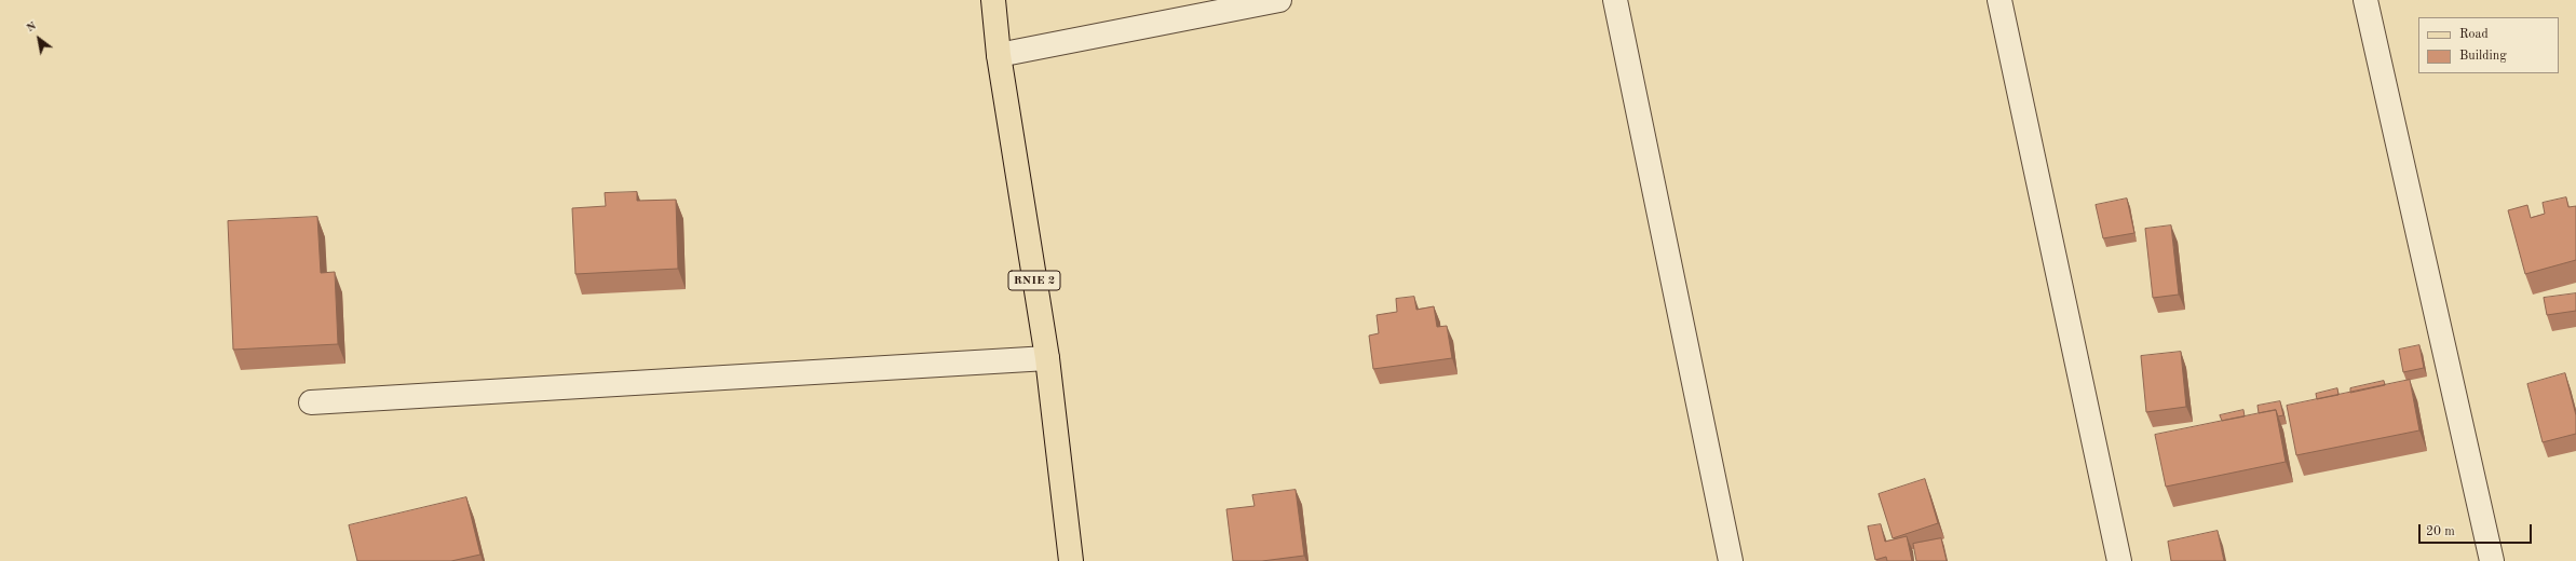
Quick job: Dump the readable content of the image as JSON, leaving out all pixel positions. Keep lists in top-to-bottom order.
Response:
{
  "streets": {
    "main road": ["RNIE 2"]
  },
  "legend": ["Road", "Building"],
  "scale_bar": "20 m",
  "north": "top left"
}
